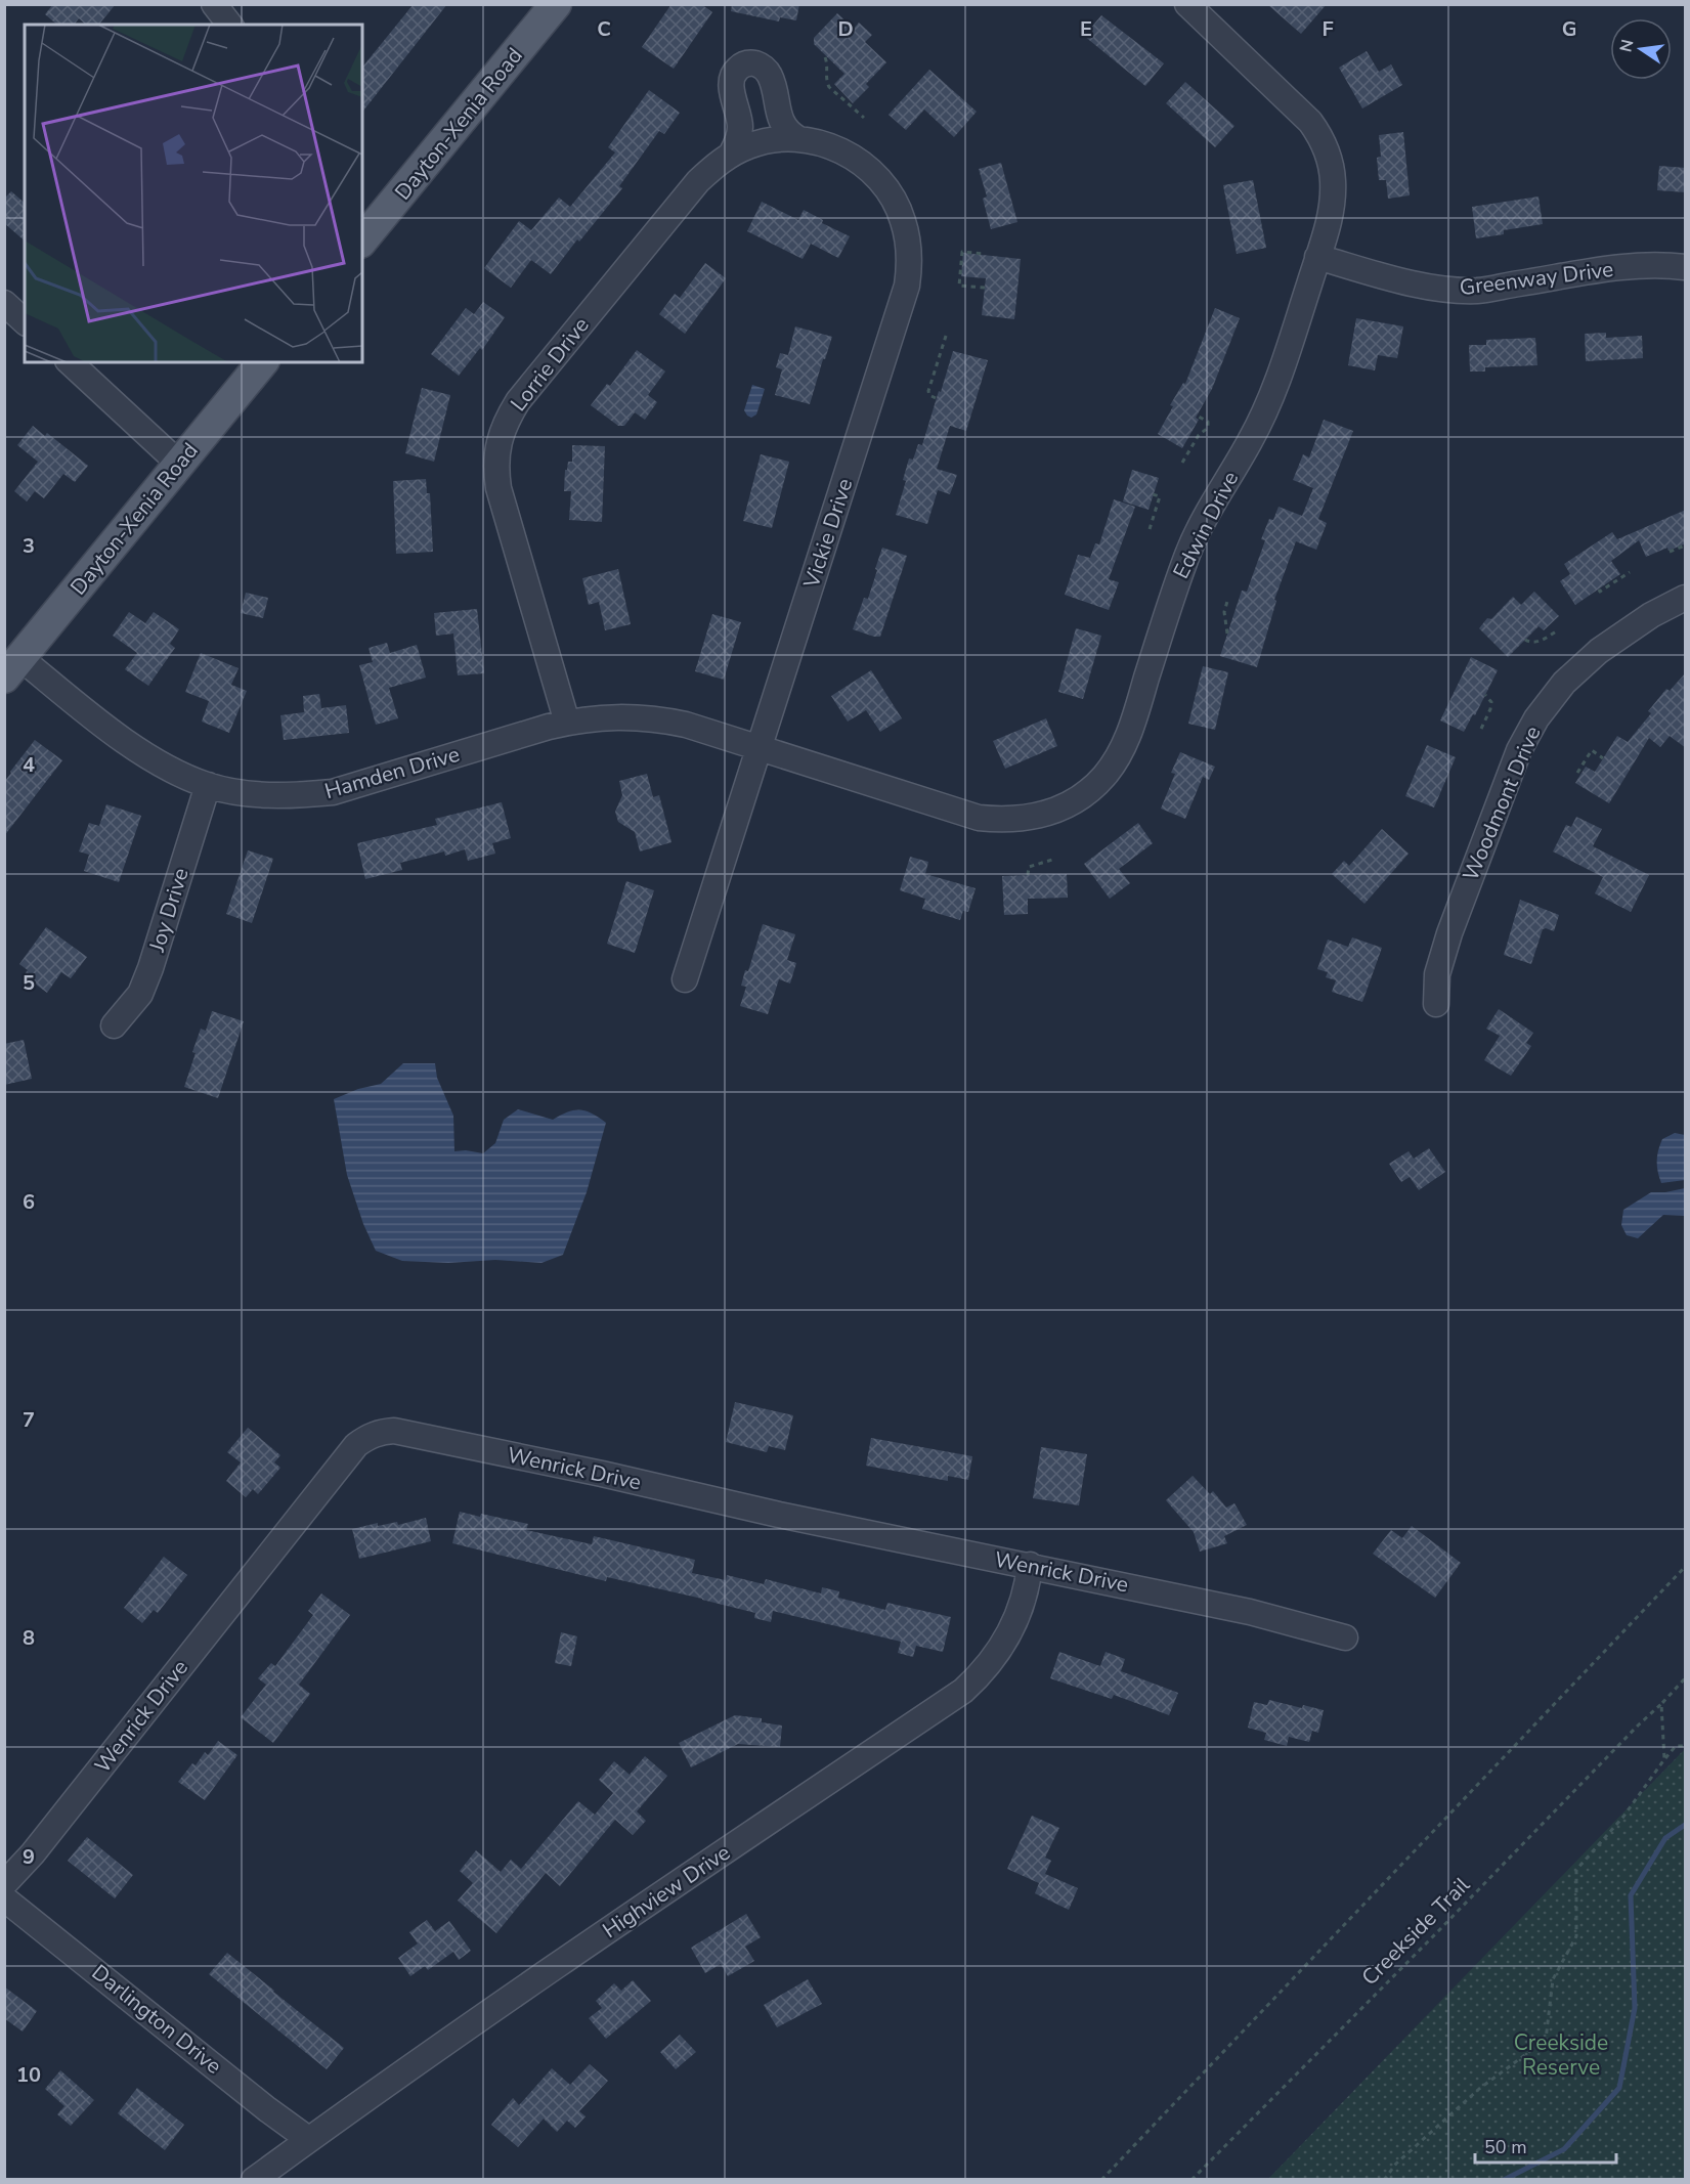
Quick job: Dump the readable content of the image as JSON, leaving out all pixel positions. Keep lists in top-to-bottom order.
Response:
{
  "streets": {
    "main road": ["Dayton-Xenia Road"],
    "street": [
      "Greenway Drive",
      "Lorrie Drive",
      "Edwin Drive",
      "Vickie Drive",
      "Hamden Drive",
      "Woodmont Drive",
      "Joy Drive",
      "Wenrick Drive",
      "Highview Drive",
      "Darlington Drive"
    ],
    "path": ["Creekside Trail"]
  },
  "crossings": [
    ["Dayton-Xenia Road", "Hamden Drive"],
    ["Greenway Drive", "Edwin Drive"],
    ["Lorrie Drive", "Vickie Drive"],
    ["Lorrie Drive", "Hamden Drive"],
    ["Edwin Drive", "Vickie Drive"],
    ["Edwin Drive", "Hamden Drive"],
    ["Vickie Drive", "Hamden Drive"],
    ["Hamden Drive", "Joy Drive"],
    ["Wenrick Drive", "Highview Drive"],
    ["Highview Drive", "Darlington Drive"]
  ],
  "parks": ["Creekside Reserve"],
  "scale_bar": "50 m",
  "north": "left",
  "grid": {
    "columns": [
      "C",
      "D",
      "E",
      "F",
      "G"
    ],
    "rows": [
      "3",
      "4",
      "5",
      "6",
      "7",
      "8",
      "9",
      "10"
    ]
  }
}
